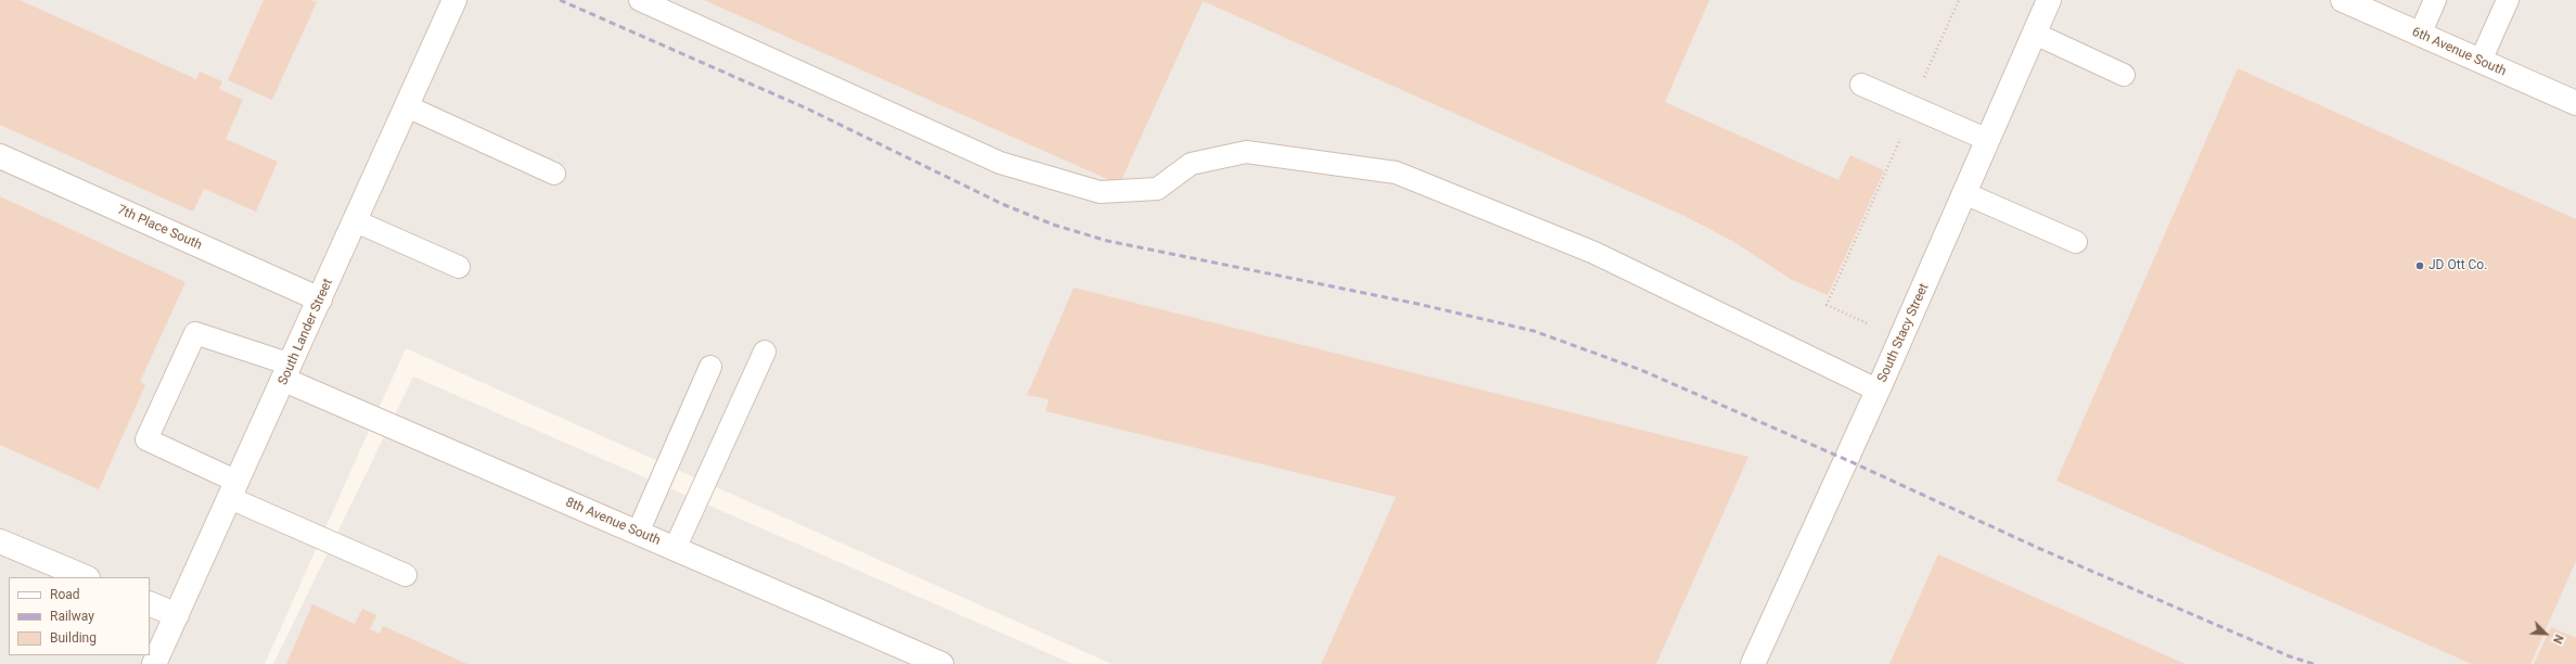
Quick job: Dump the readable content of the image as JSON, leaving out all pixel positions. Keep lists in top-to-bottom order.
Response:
{
  "streets": {
    "street": [
      "6th Avenue South",
      "7th Place South",
      "South Lander Street",
      "South Stacy Street",
      "8th Avenue South"
    ]
  },
  "crossings": [
    ["7th Place South", "South Lander Street"],
    ["South Lander Street", "8th Avenue South"]
  ],
  "places": ["JD Ott Co."],
  "legend": ["Road", "Railway", "Building"],
  "north": "bottom right"
}
